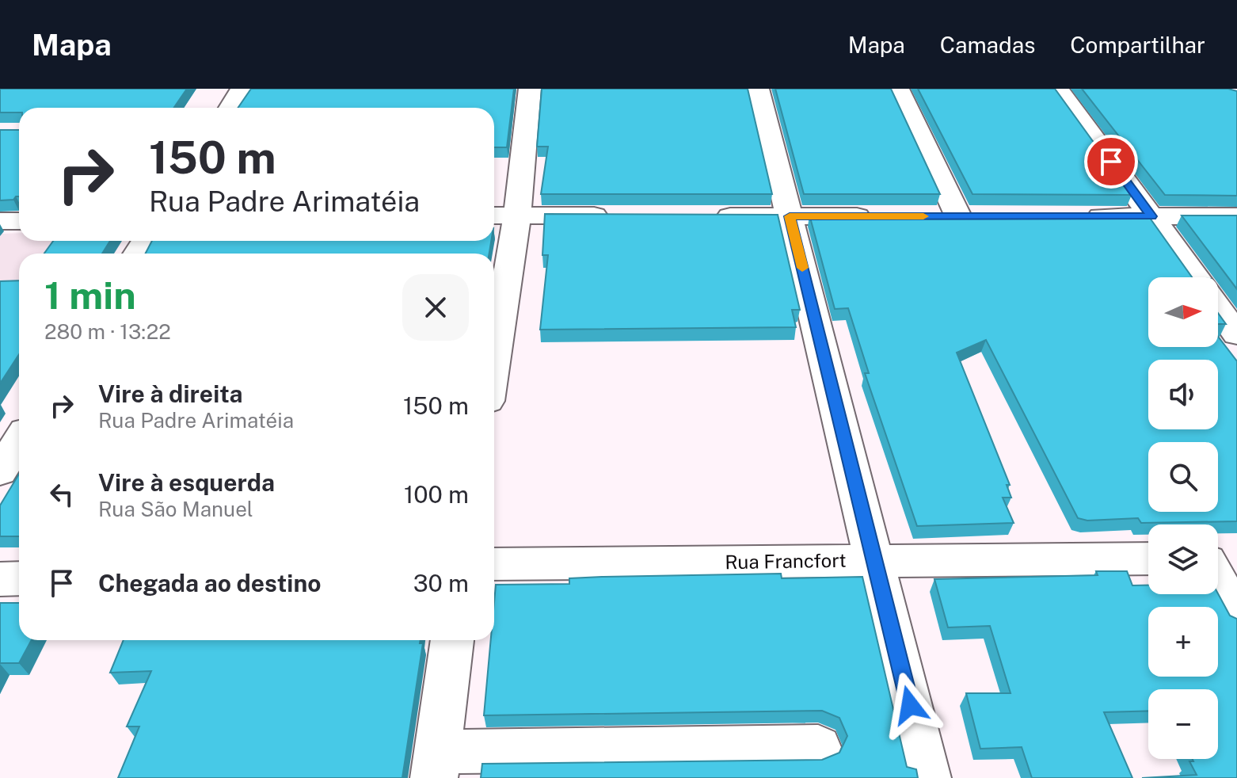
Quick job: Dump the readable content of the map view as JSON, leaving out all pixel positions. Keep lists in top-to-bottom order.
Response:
{
  "streets": {
    "street": ["Rua Francfort"]
  },
  "north": "right",
  "page": {
    "header": "Mapa",
    "nav": ["Mapa", "Camadas", "Compartilhar"],
    "turn": ["150 m", "Rua Padre Arimatéia"],
    "heading": ["1 min", "280 m · 13:22"],
    "map_buttons": ["+", "−"],
    "list": [
      {
        "name": "Vire à direita",
        "note": "Rua Padre Arimatéia",
        "value": "150 m"
      },
      {
        "name": "Vire à esquerda",
        "note": "Rua São Manuel",
        "value": "100 m"
      },
      {
        "name": "Chegada ao destino",
        "value": "30 m"
      }
    ]
  }
}
